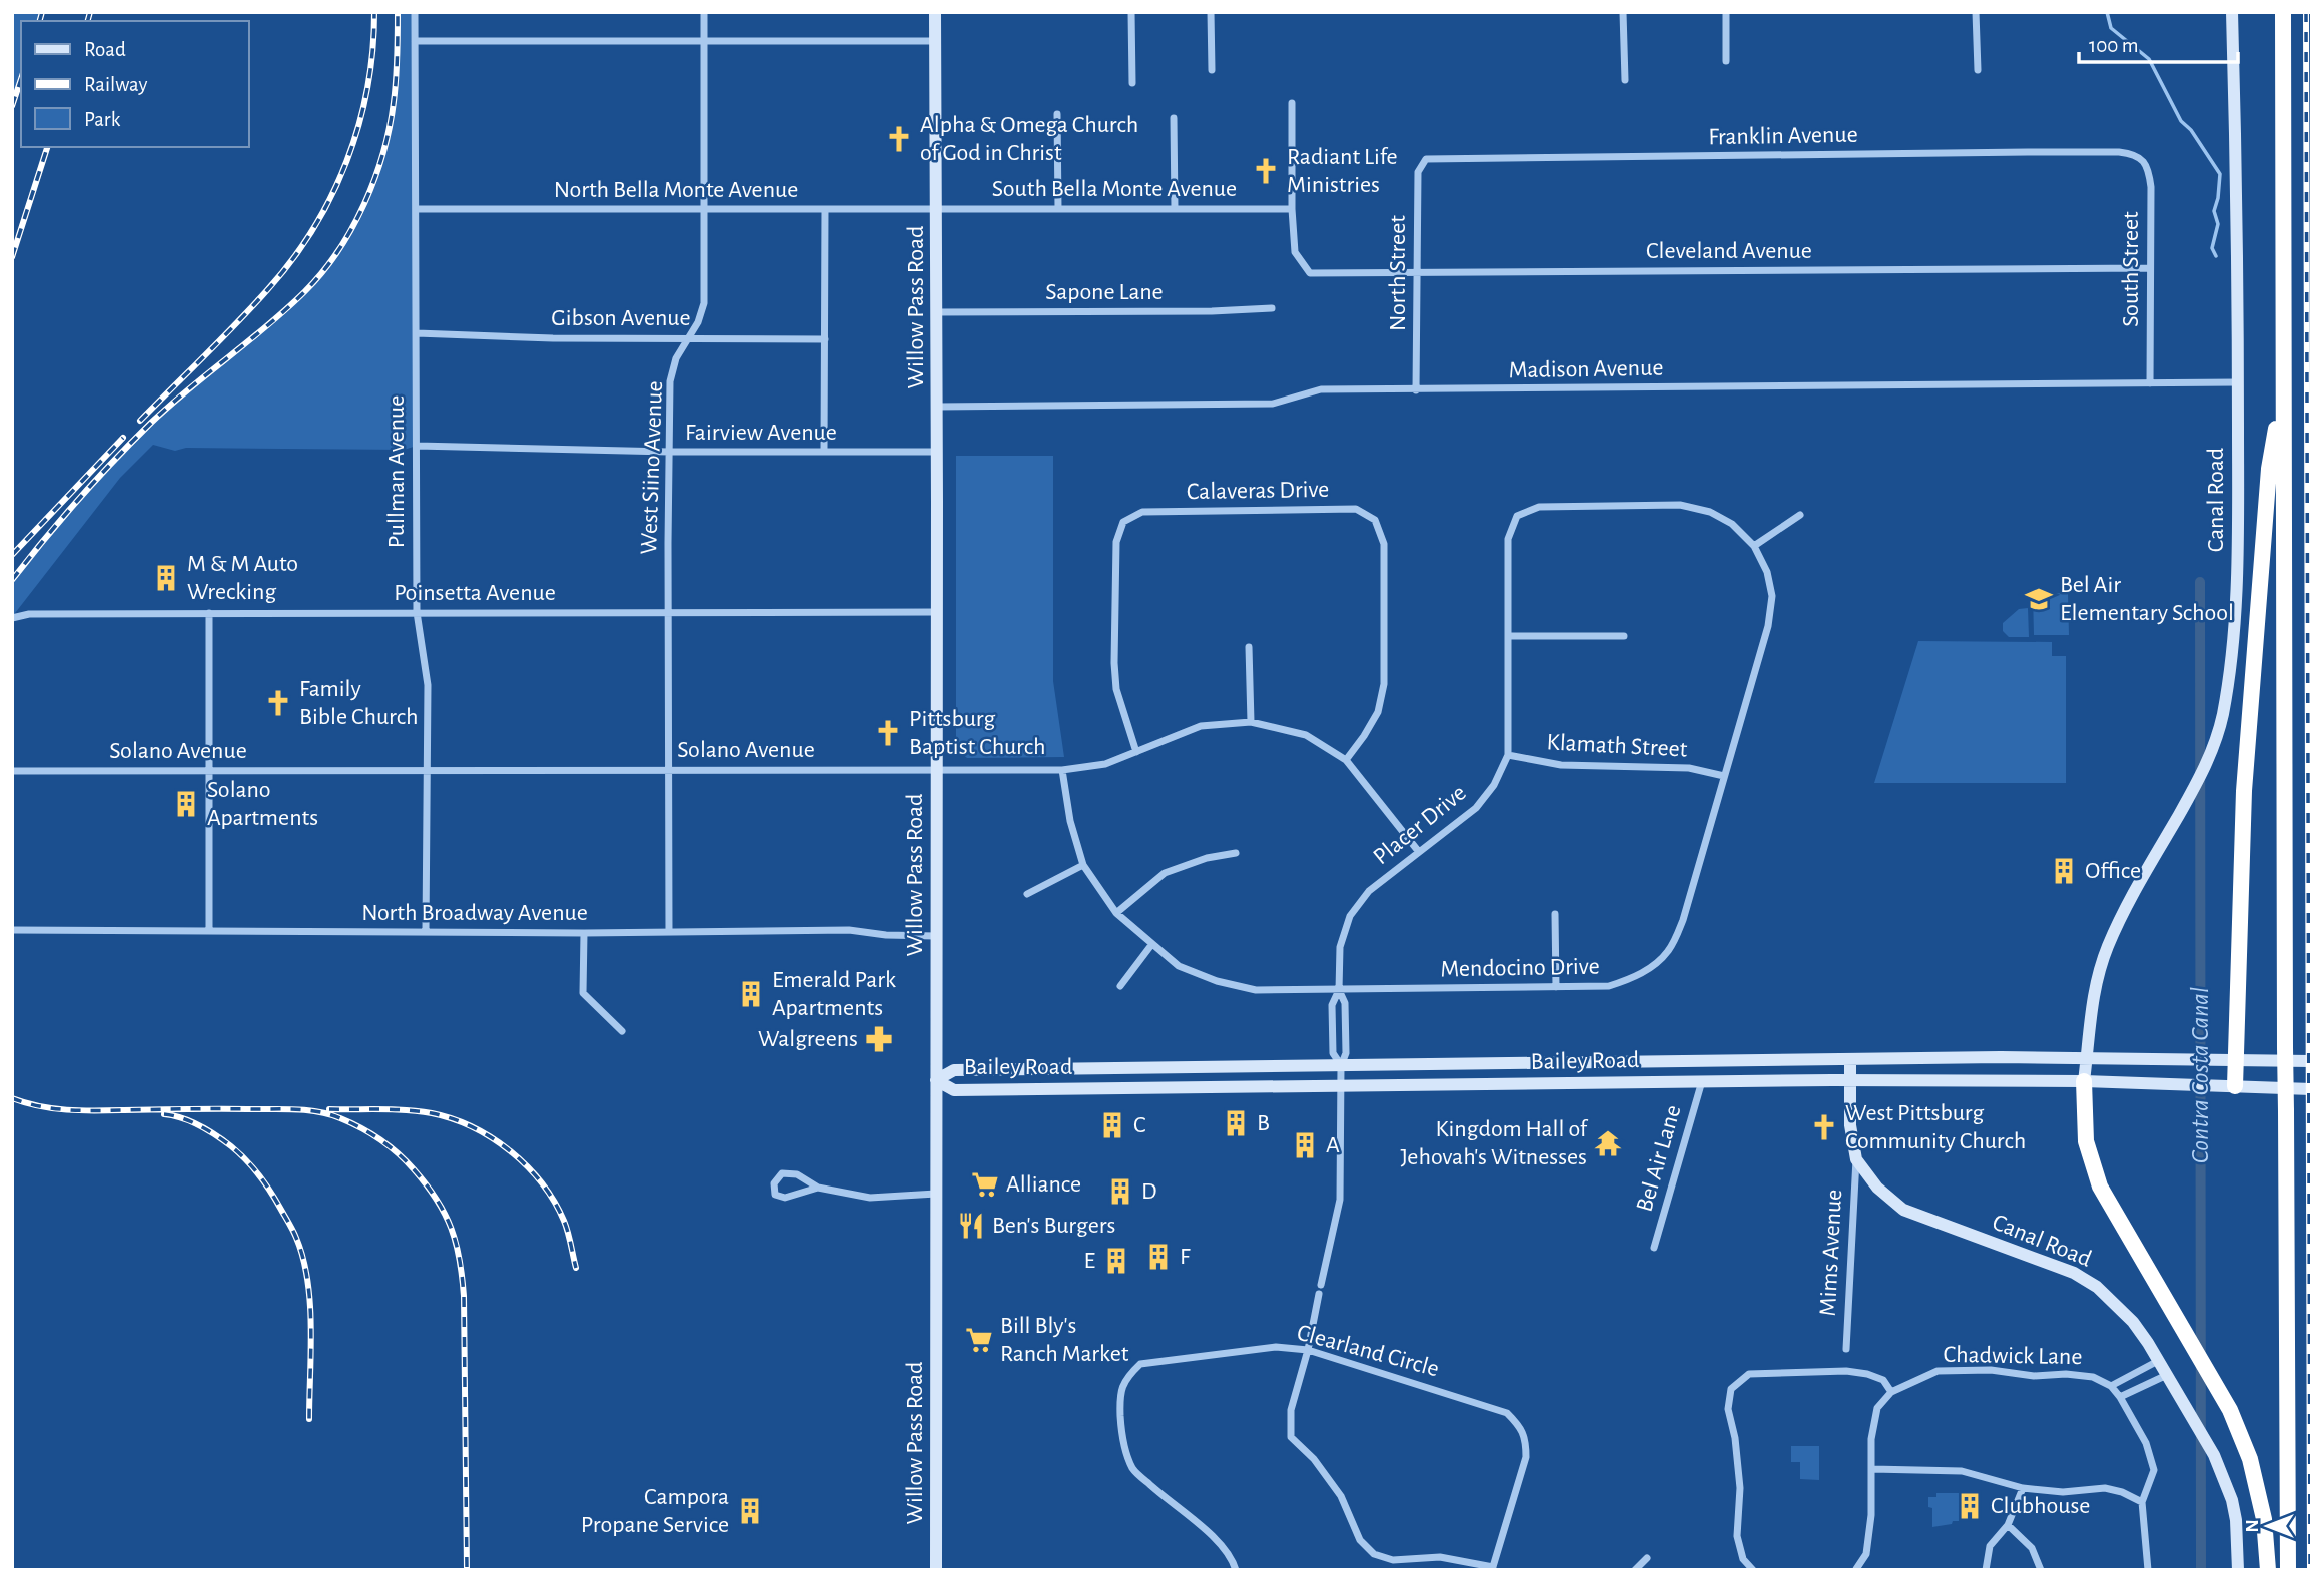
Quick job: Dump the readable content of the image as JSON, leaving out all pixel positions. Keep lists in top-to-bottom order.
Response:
{
  "streets": {
    "main road": ["Willow Pass Road", "Canal Road", "Bailey Road"],
    "street": [
      "Franklin Avenue",
      "South Bella Monte Avenue",
      "North Bella Monte Avenue",
      "Cleveland Avenue",
      "South Street",
      "North Street",
      "Sapone Lane",
      "Gibson Avenue",
      "Madison Avenue",
      "Fairview Avenue",
      "West Siino Avenue",
      "Pullman Avenue",
      "Calaveras Drive",
      "Poinsetta Avenue",
      "Klamath Street",
      "Solano Avenue",
      "Placer Drive",
      "North Broadway Avenue",
      "Mendocino Drive",
      "Bel Air Lane",
      "Mims Avenue",
      "Clearland Circle",
      "Chadwick Lane"
    ]
  },
  "crossings": [
    ["Franklin Avenue", "South Street"],
    ["Franklin Avenue", "North Street"],
    ["South Bella Monte Avenue", "North Bella Monte Avenue"],
    ["South Bella Monte Avenue", "Cleveland Avenue"],
    ["South Bella Monte Avenue", "Willow Pass Road"],
    ["North Bella Monte Avenue", "Willow Pass Road"],
    ["North Bella Monte Avenue", "West Siino Avenue"],
    ["North Bella Monte Avenue", "Pullman Avenue"],
    ["Cleveland Avenue", "South Street"],
    ["Cleveland Avenue", "North Street"],
    ["South Street", "Madison Avenue"],
    ["North Street", "Madison Avenue"],
    ["Sapone Lane", "Willow Pass Road"],
    ["Willow Pass Road", "Madison Avenue"],
    ["Willow Pass Road", "Fairview Avenue"],
    ["Willow Pass Road", "Poinsetta Avenue"],
    ["Willow Pass Road", "Solano Avenue"],
    ["Willow Pass Road", "North Broadway Avenue"],
    ["Willow Pass Road", "Bailey Road"],
    ["Gibson Avenue", "West Siino Avenue"],
    ["Gibson Avenue", "Pullman Avenue"],
    ["Madison Avenue", "Canal Road"],
    ["Fairview Avenue", "West Siino Avenue"],
    ["Fairview Avenue", "Pullman Avenue"],
    ["West Siino Avenue", "Poinsetta Avenue"],
    ["West Siino Avenue", "Solano Avenue"],
    ["West Siino Avenue", "North Broadway Avenue"],
    ["Pullman Avenue", "Poinsetta Avenue"],
    ["Pullman Avenue", "Solano Avenue"],
    ["Pullman Avenue", "North Broadway Avenue"],
    ["Calaveras Drive", "Solano Avenue"],
    ["Canal Road", "Bailey Road"],
    ["Canal Road", "Mims Avenue"],
    ["Canal Road", "Chadwick Lane"],
    ["Klamath Street", "Placer Drive"],
    ["Klamath Street", "Mendocino Drive"],
    ["Solano Avenue", "Placer Drive"],
    ["Solano Avenue", "Mendocino Drive"],
    ["Placer Drive", "Mendocino Drive"],
    ["Placer Drive", "Bailey Road"],
    ["Bailey Road", "Bel Air Lane"]
  ],
  "water": ["Contra Costa Canal"],
  "places": {
    "church": [
      "Alpha & Omega Church of God in Christ",
      "Radiant Life Ministries",
      "Family Bible Church",
      "Pittsburg Baptist Church",
      "West Pittsburg Community Church"
    ],
    "building": [
      "M & M Auto Wrecking",
      "Solano Apartments",
      "Office",
      "Emerald Park Apartments",
      "B",
      "C",
      "A",
      "D",
      "F",
      "E",
      "Clubhouse",
      "Campora Propane Service"
    ],
    "school or university": ["Bel Air Elementary School"],
    "pharmacy": ["Walgreens"],
    "temple": ["Kingdom Hall of Jehovah's Witnesses"],
    "supermarket": ["Alliance", "Bill Bly's Ranch Market"],
    "restaurant": ["Ben's Burgers"]
  },
  "legend": ["Road", "Railway", "Park"],
  "scale_bar": "100 m",
  "north": "left"
}
